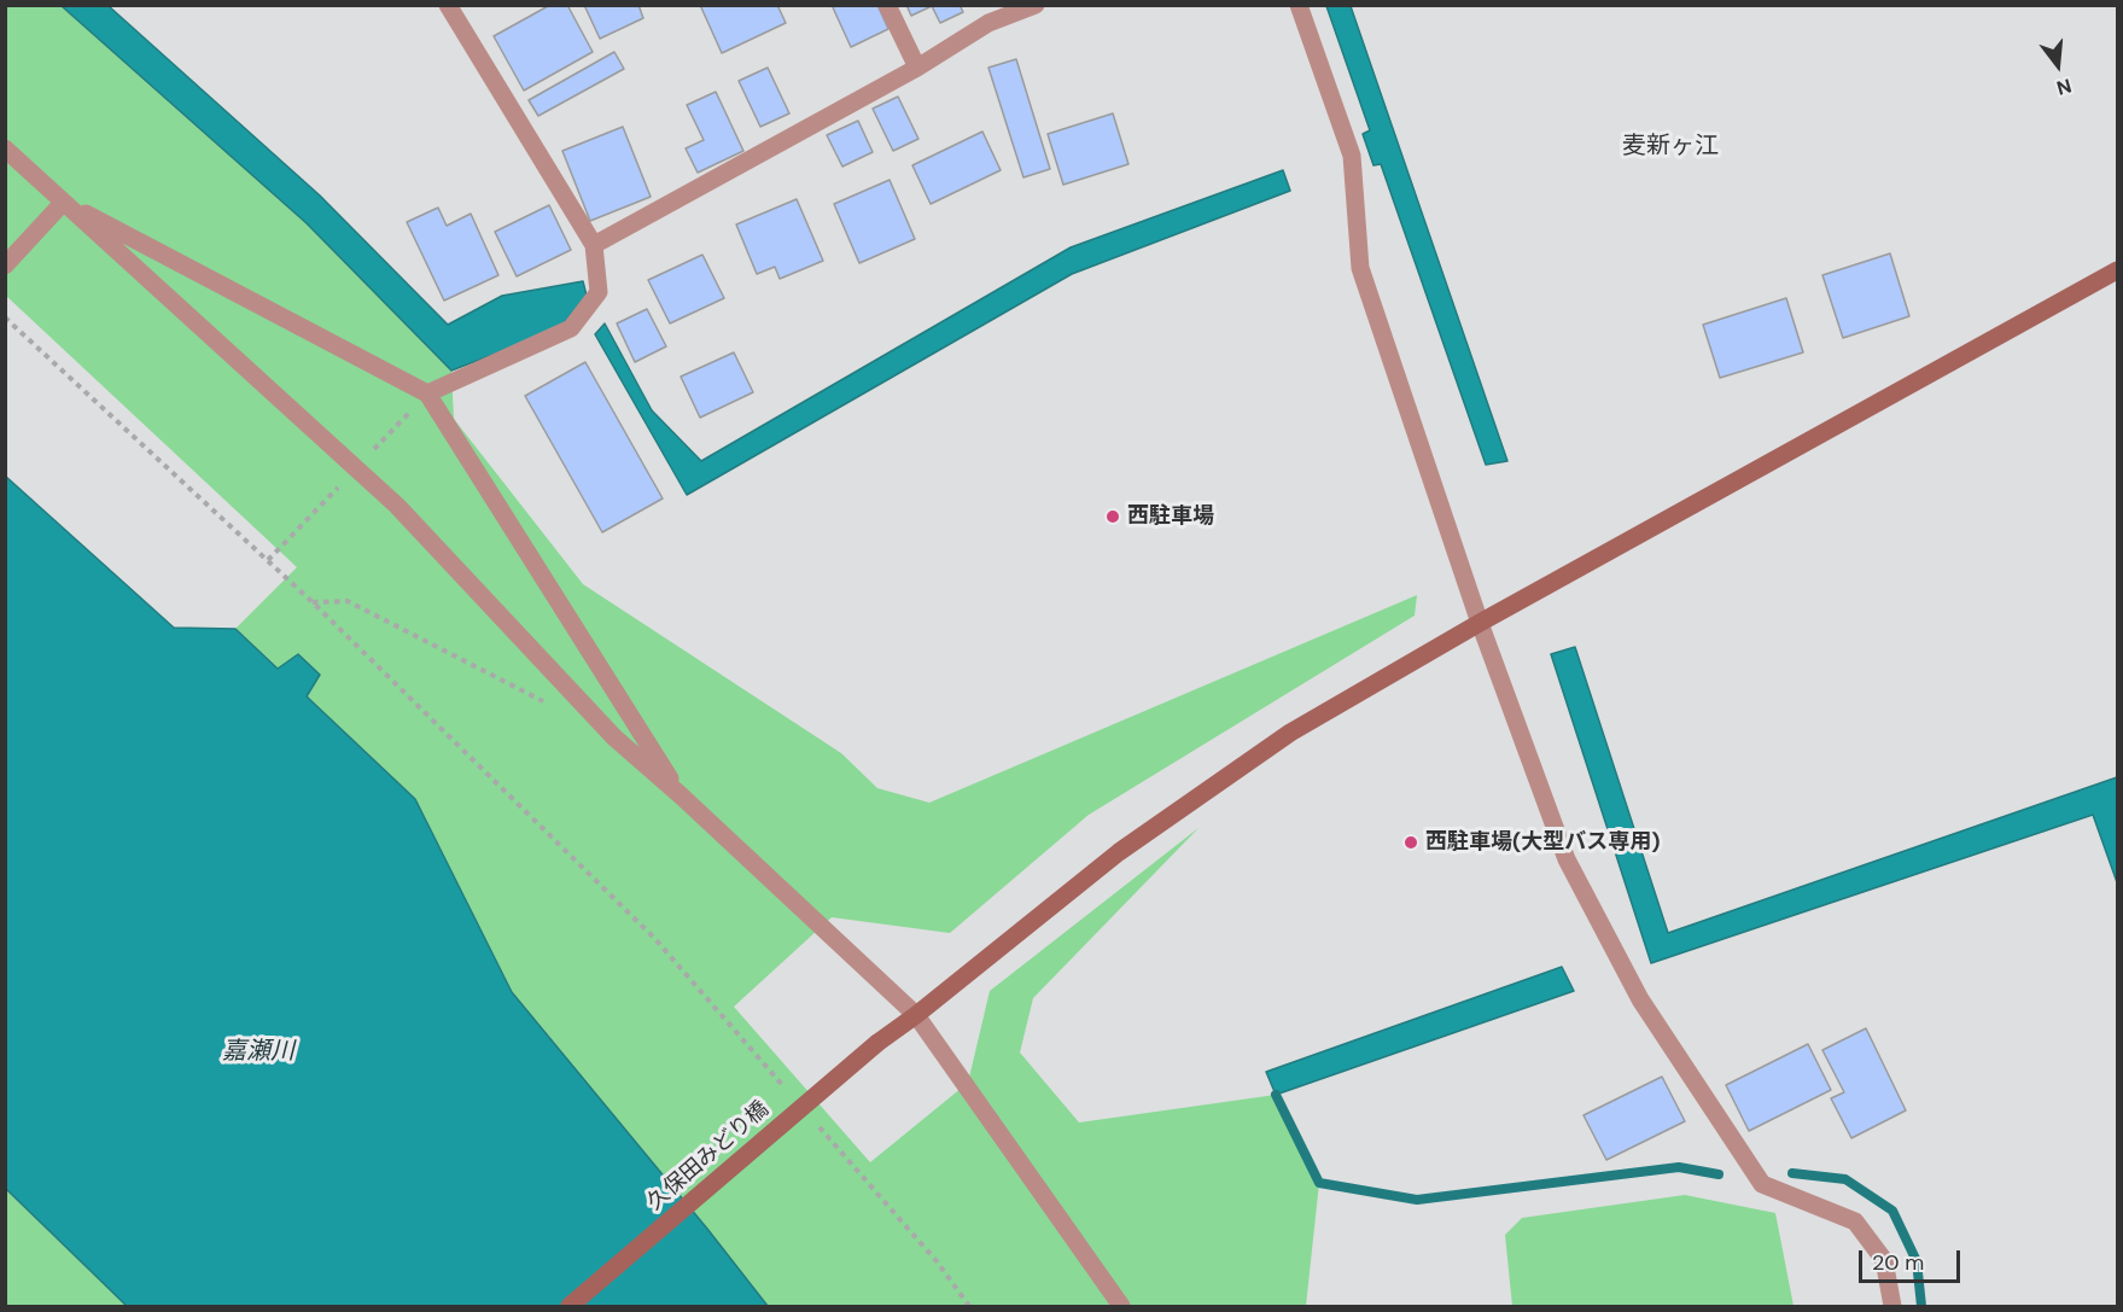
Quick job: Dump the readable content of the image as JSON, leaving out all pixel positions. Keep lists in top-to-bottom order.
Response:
{
  "streets": {
    "street": ["久保田みどり橋"]
  },
  "districts": ["麦新ヶ江"],
  "water": ["嘉瀬川"],
  "places": ["西駐車場", "西駐車場(大型バス専用)"],
  "scale_bar": "20 m",
  "north": "bottom"
}
